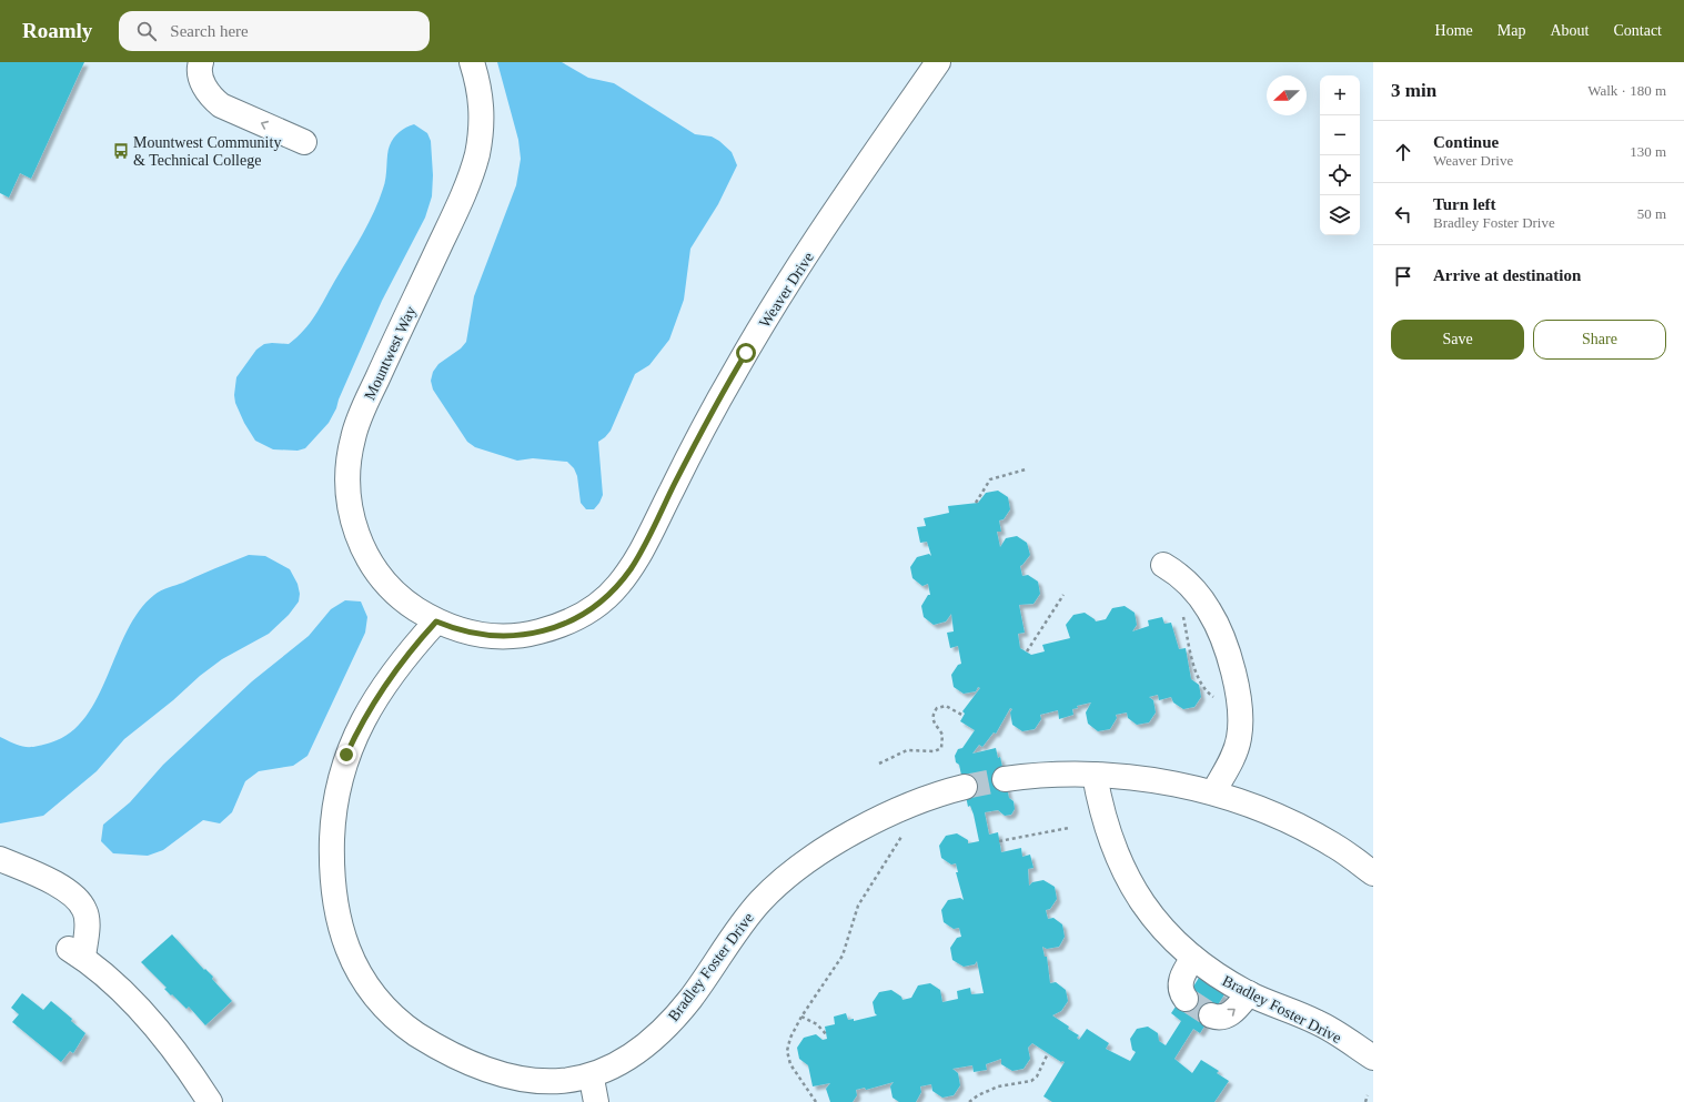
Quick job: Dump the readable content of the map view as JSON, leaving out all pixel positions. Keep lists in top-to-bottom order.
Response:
{
  "streets": {
    "street": ["Weaver Drive", "Mountwest Way", "Bradley Foster Drive"]
  },
  "crossings": [
    ["Weaver Drive", "Mountwest Way"],
    ["Weaver Drive", "Bradley Foster Drive"],
    ["Mountwest Way", "Bradley Foster Drive"]
  ],
  "places": {
    "bus stop": ["Mountwest Community & Technical College"]
  },
  "north": "left",
  "page": {
    "header": "Roamly",
    "search": "Search here",
    "nav": [
      "Home",
      "Map",
      "About",
      "Contact"
    ],
    "heading": ["3 min", "Walk · 180 m"],
    "map_buttons": ["+", "−"],
    "list": [
      ["Continue", "Weaver Drive", "130 m"],
      ["Turn left", "Bradley Foster Drive", "50 m"],
      "Arrive at destination"
    ],
    "buttons": ["Save", "Share"]
  }
}
